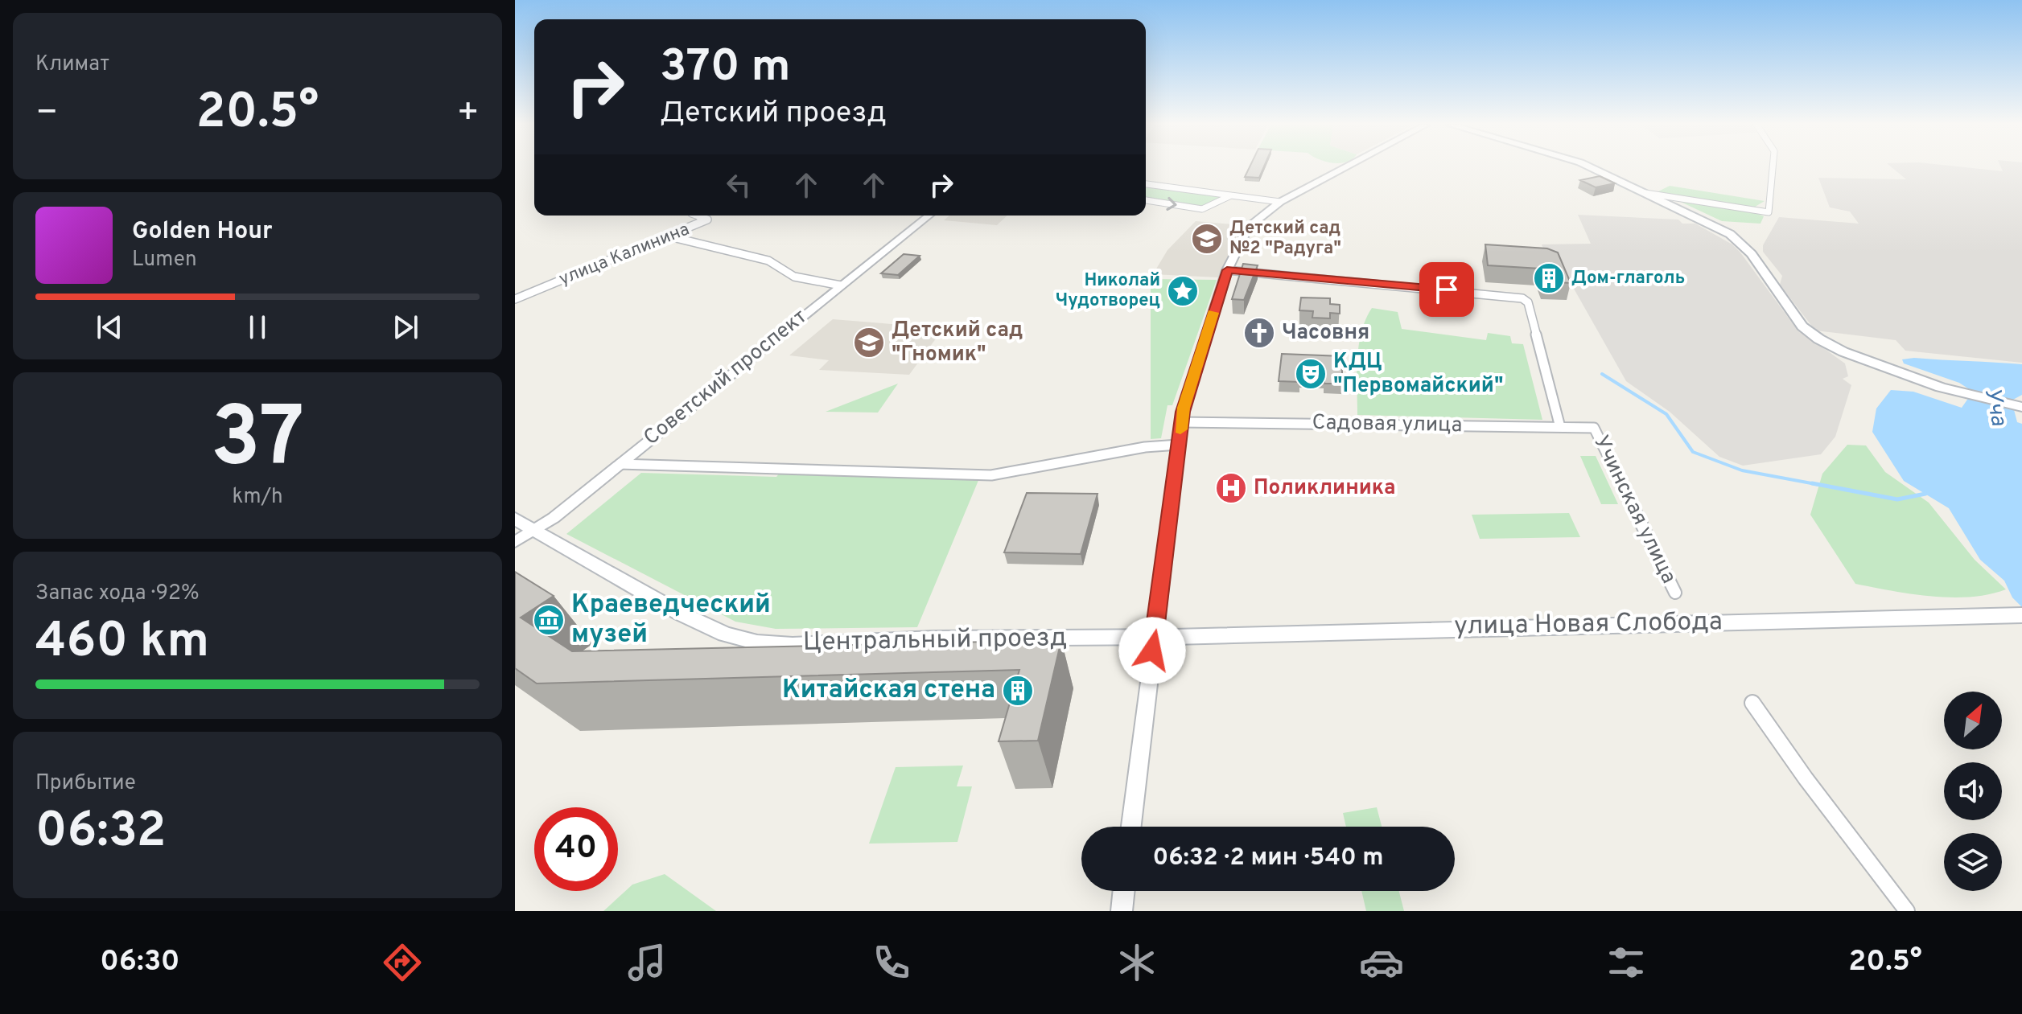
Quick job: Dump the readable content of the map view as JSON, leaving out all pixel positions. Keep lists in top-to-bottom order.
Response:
{
  "streets": {
    "main road": ["улица Новая Слобода", "Центральный проезд"],
    "street": [
      "улица Калинина",
      "Советский проспект",
      "Садовая улица",
      "Учинская улица"
    ]
  },
  "crossings": [
    ["Советский проспект", "Центральный проезд"],
    ["Садовая улица", "Учинская улица"],
    ["улица Новая Слобода", "Центральный проезд"]
  ],
  "water": ["Уча"],
  "places": {
    "school or university": ["Детский сад №2 \"Радуга\"", "Детский сад \"Гномик\""],
    "building": ["Дом-глаголь", "Китайская стена"],
    "place": ["Николай Чудотворец"],
    "church": ["Часовня"],
    "theatre": ["КДЦ \"Первомайский\""],
    "hospital": ["Поликлиника"],
    "museum": ["Краеведческий музей"]
  },
  "north": "top right",
  "page": {
    "tile": [
      "Климат",
      ["37", "km/h"],
      ["Запас хода · 92%", "460 km"],
      ["Прибытие", "06:32"]
    ],
    "turn": ["370 m", "Детский проезд"],
    "heat": ["−", "20.5°", "+"],
    "song": ["Golden Hour", "Lumen"],
    "limit": "40",
    "trip": "06:32 · 2 мин · 540 m",
    "tabs": ["06:30", "20.5°"]
  }
}
